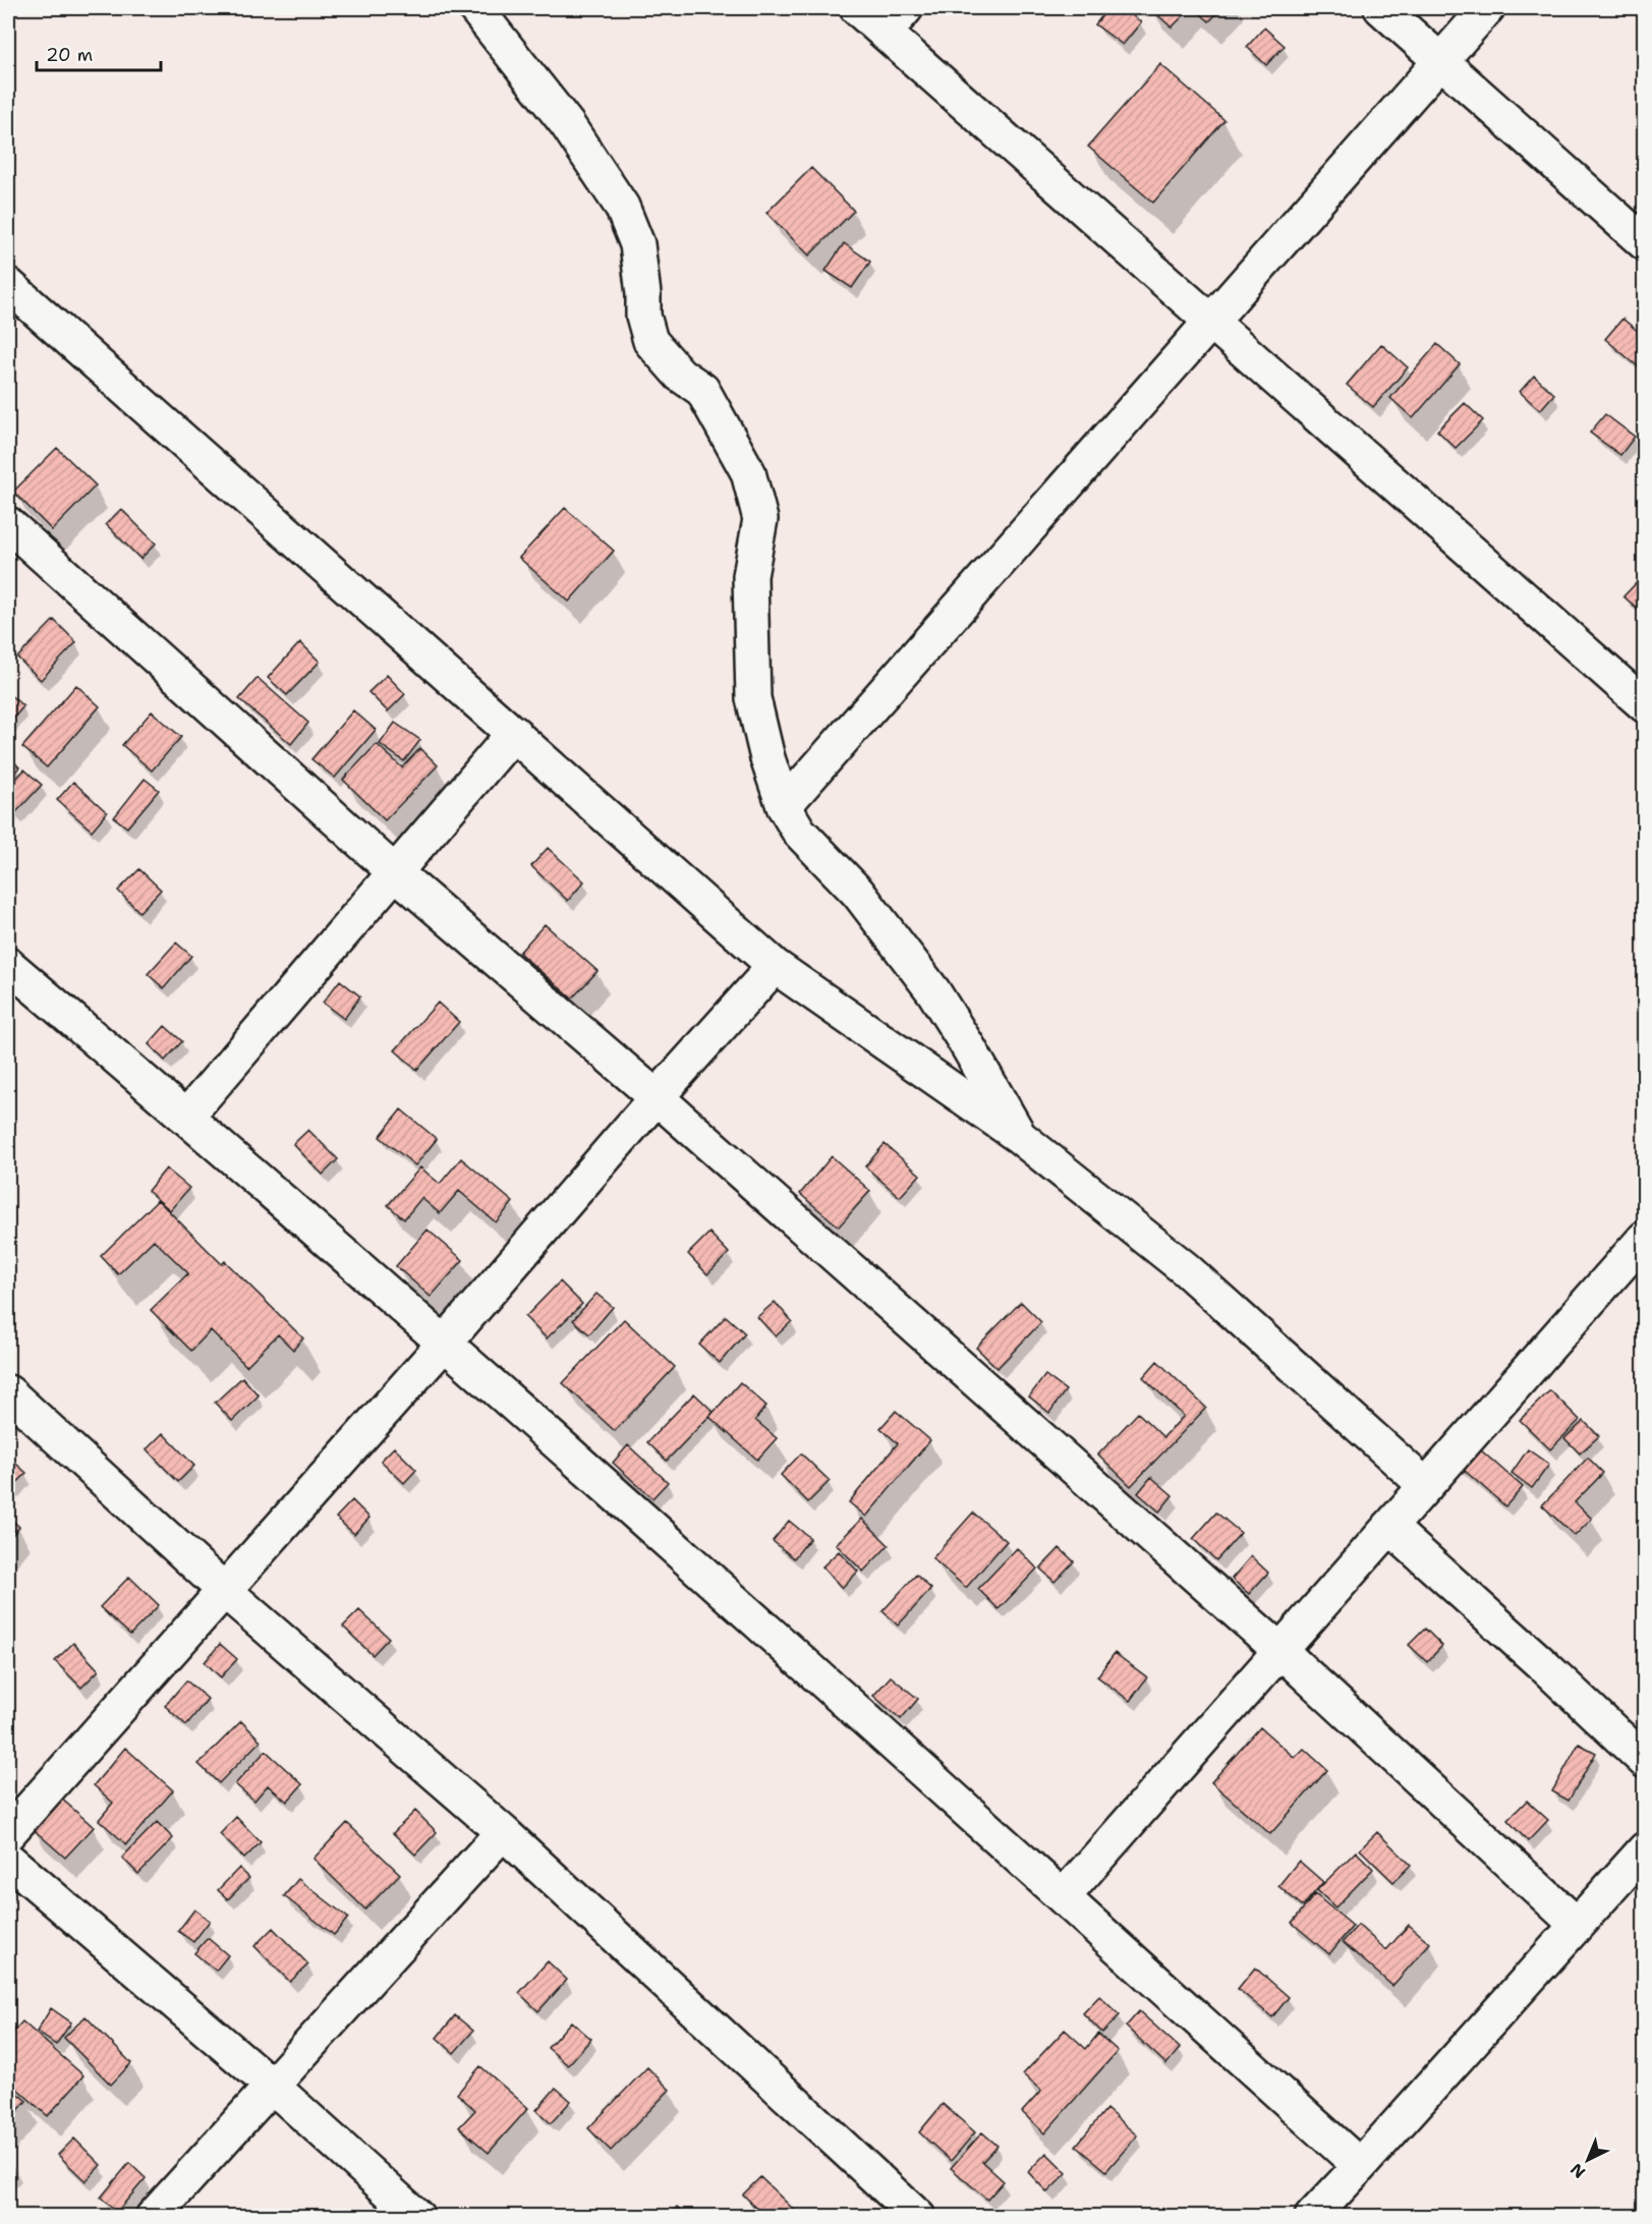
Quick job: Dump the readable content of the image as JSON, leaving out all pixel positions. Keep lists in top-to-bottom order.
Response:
{
  "scale_bar": "20 m",
  "north": "bottom left"
}
